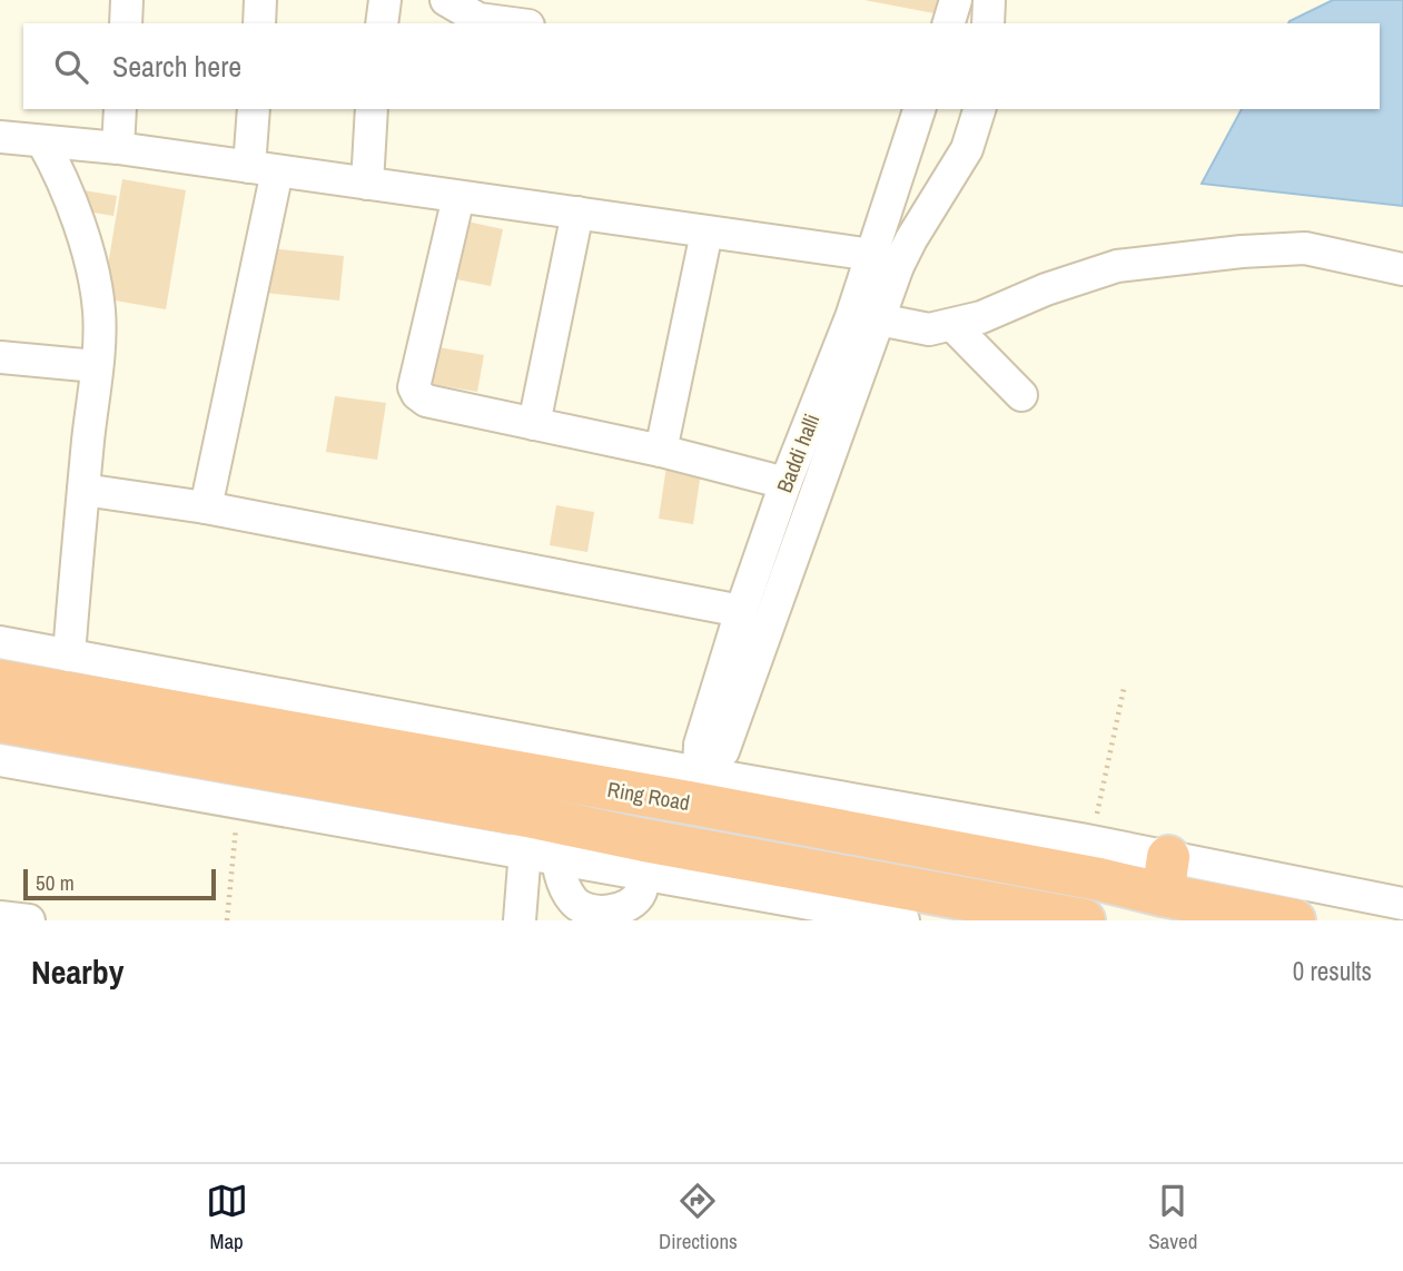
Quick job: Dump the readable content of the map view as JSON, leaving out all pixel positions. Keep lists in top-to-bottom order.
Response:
{
  "streets": {
    "highway": ["Ring Road"],
    "street": ["Baddi halli"]
  },
  "crossings": [
    ["Baddi halli", "Ring Road"]
  ],
  "scale_bar": "50 m",
  "page": {
    "search": "Search here",
    "scale": "50 m",
    "heading": ["Nearby", "0 results"],
    "nav": ["Map", "Directions", "Saved"]
  }
}
